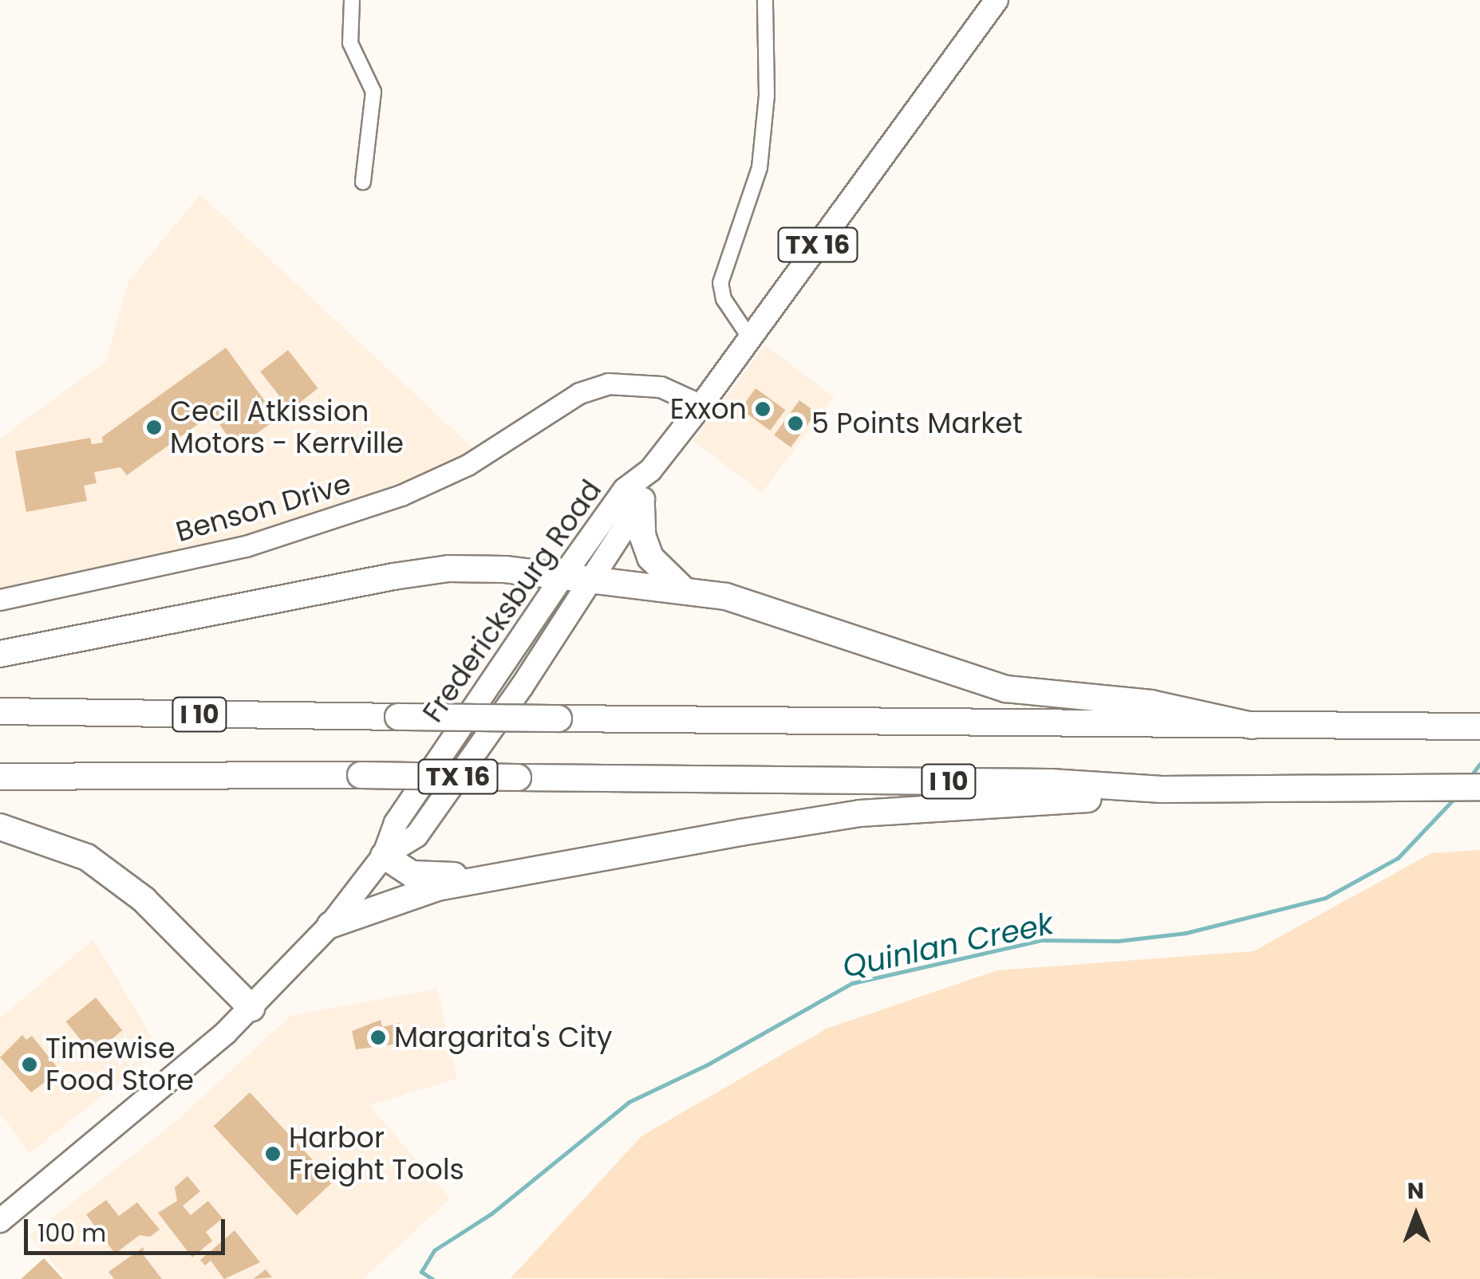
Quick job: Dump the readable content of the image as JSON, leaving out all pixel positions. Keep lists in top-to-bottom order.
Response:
{
  "streets": {
    "highway": ["I 10"],
    "main road": ["TX 16", "Fredericksburg Road"],
    "street": ["Benson Drive"]
  },
  "crossings": [
    ["TX 16", "Fredericksburg Road"],
    ["Benson Drive", "Fredericksburg Road"]
  ],
  "water": ["Quinlan Creek"],
  "places": [
    "Exxon",
    "5 Points Market",
    "Cecil Atkission Motors - Kerrville",
    "Margarita's City",
    "Timewise Food Store",
    "Harbor Freight Tools"
  ],
  "scale_bar": "100 m",
  "north": "top"
}
